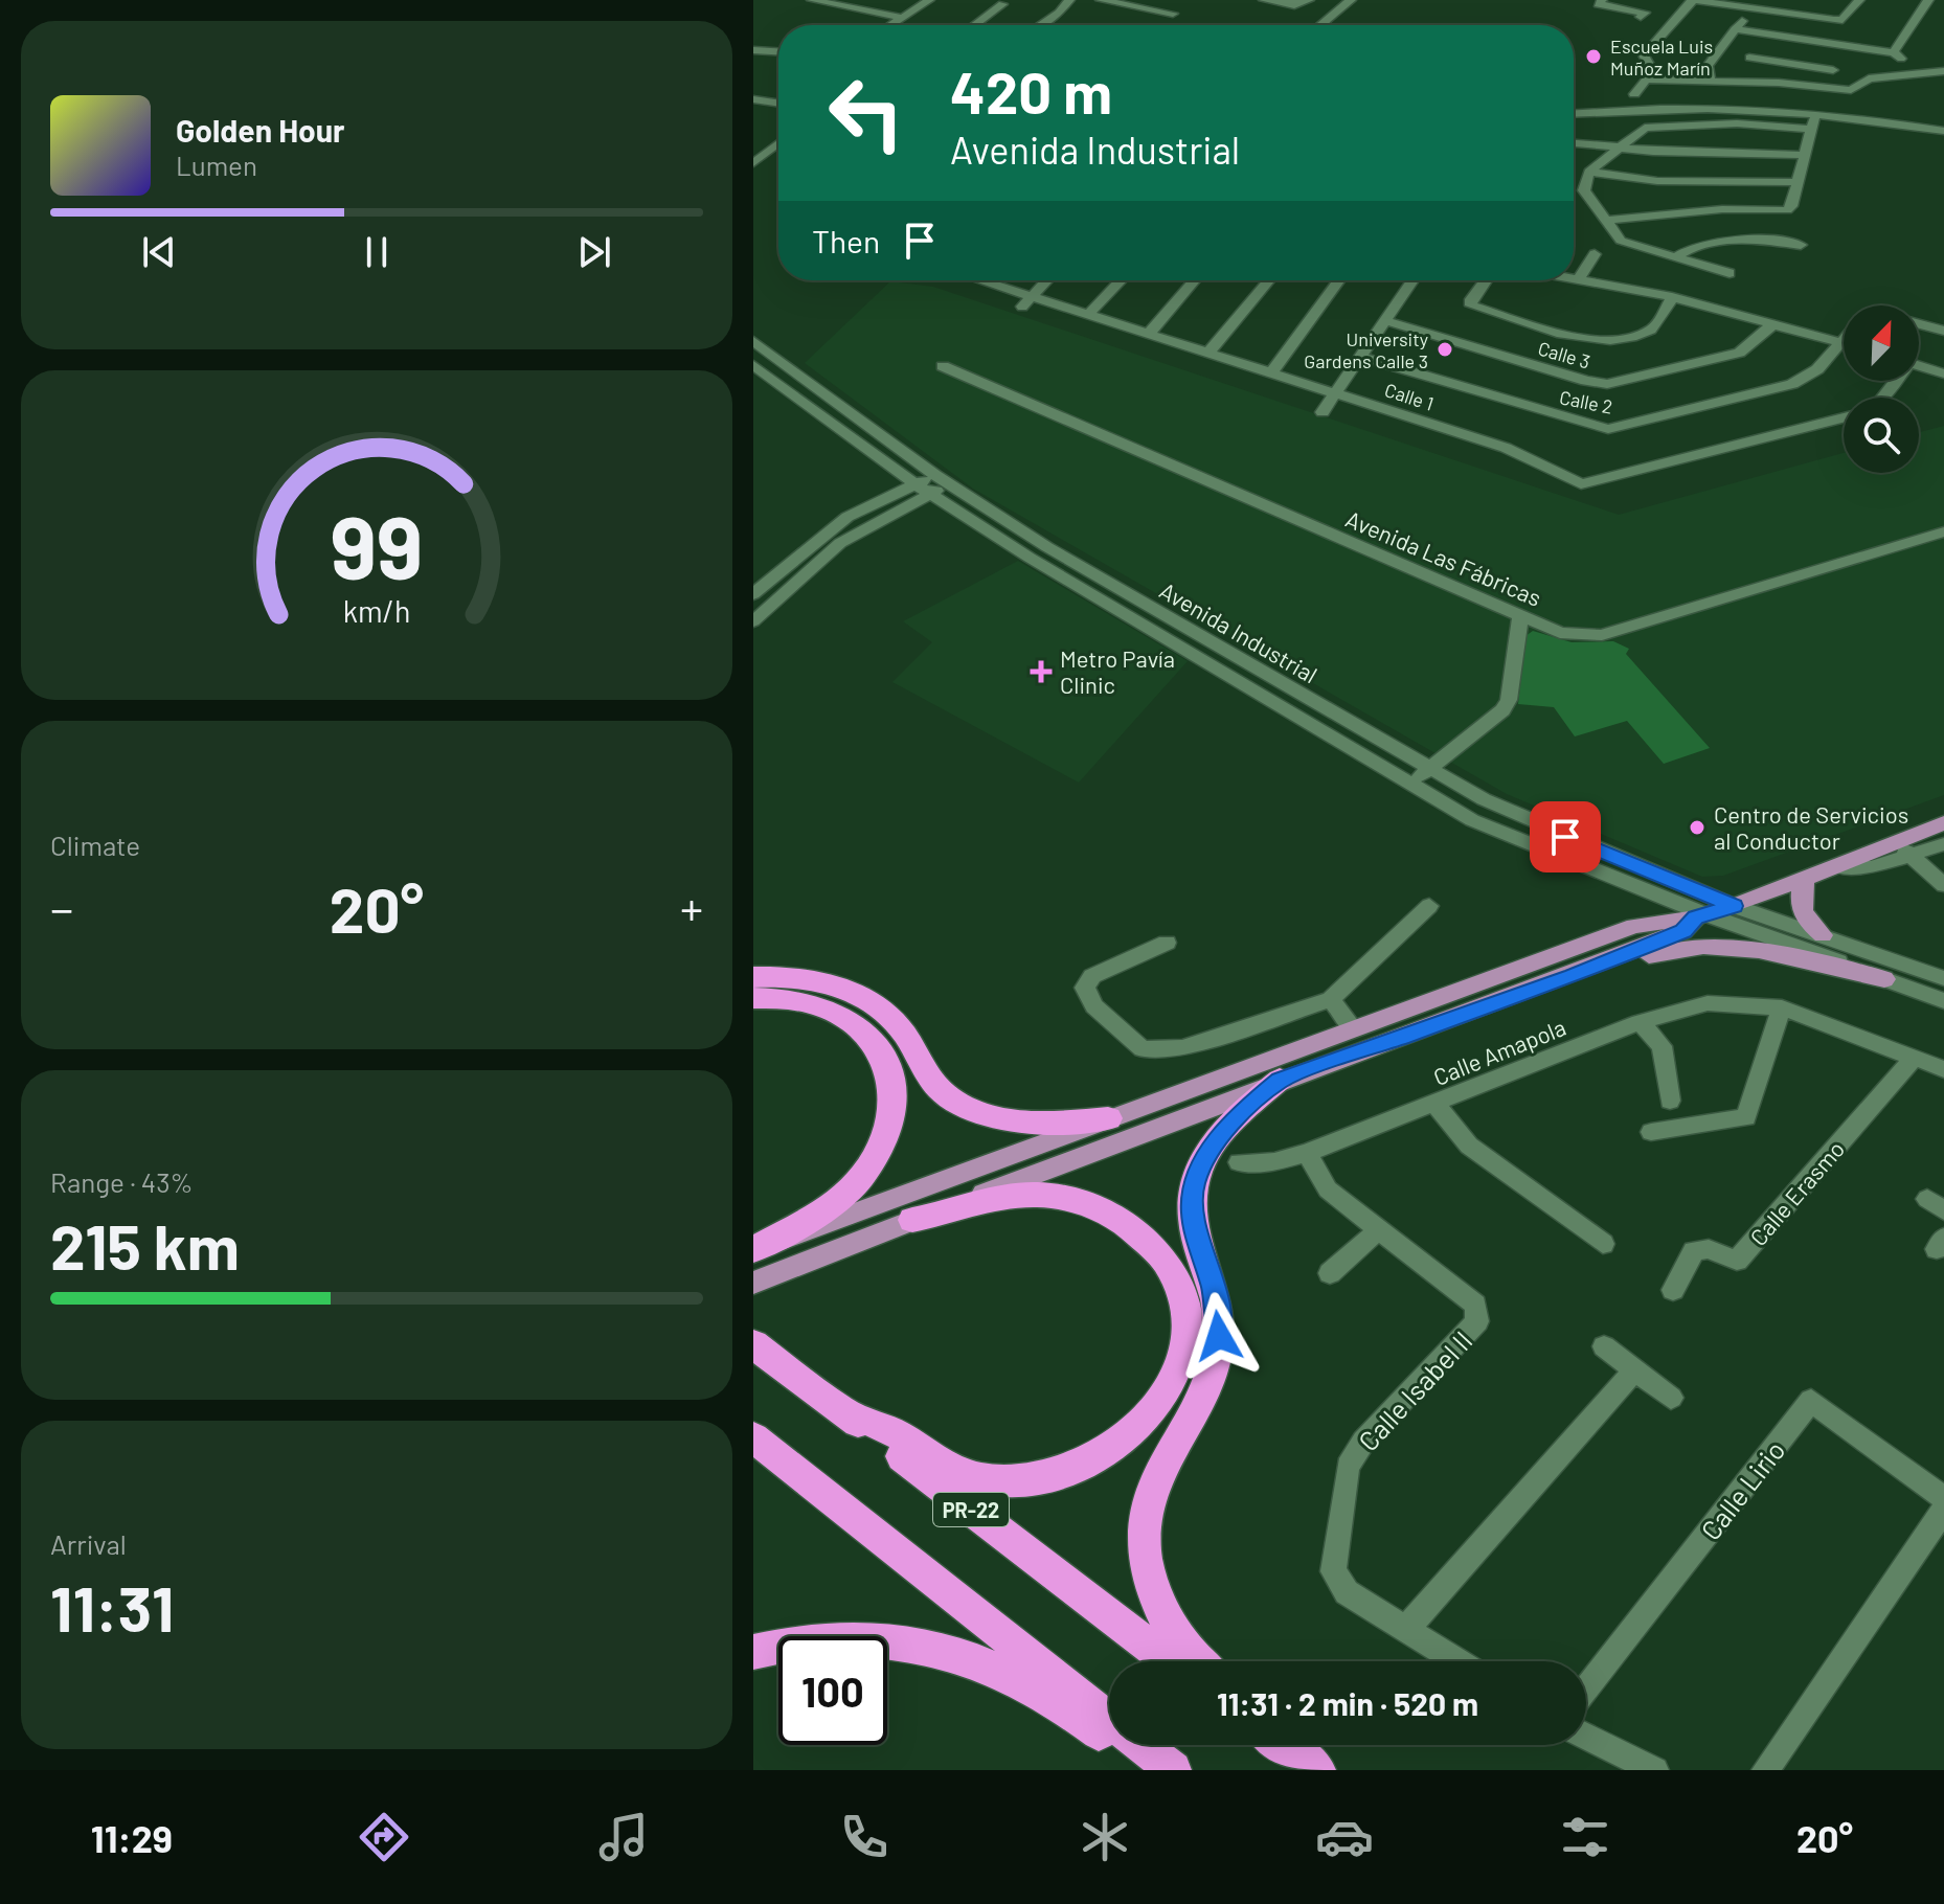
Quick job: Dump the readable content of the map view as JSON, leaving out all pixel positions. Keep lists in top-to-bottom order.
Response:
{
  "streets": {
    "highway": ["PR-22"],
    "street": [
      "Calle 3",
      "Calle 1",
      "Calle 2",
      "Avenida Las Fábricas",
      "Avenida Industrial",
      "Calle Amapola",
      "Calle Erasmo",
      "Calle Isabel II",
      "Calle Lirio"
    ]
  },
  "crossings": [
    ["Calle Amapola", "Calle Erasmo"],
    ["Calle Amapola", "Calle Isabel II"]
  ],
  "places": {
    "other": ["Escuela Luis Muñoz Marín", "University Gardens Calle 3", "Centro de Servicios al Conductor"],
    "health": ["Metro Pavía Clinic"]
  },
  "north": "top right",
  "page": {
    "turn": ["420 m", "Avenida Industrial"],
    "song": ["Golden Hour", "Lumen"],
    "then": "Then",
    "tile": [
      "Climate",
      ["Range · 43%", "215 km"],
      ["Arrival", "11:31"]
    ],
    "heat": ["−", "20°", "+"],
    "limit": "100",
    "trip": "11:31 · 2 min · 520 m",
    "tabs": ["11:29", "20°"],
    "gauge": ["99", "km/h"]
  }
}
